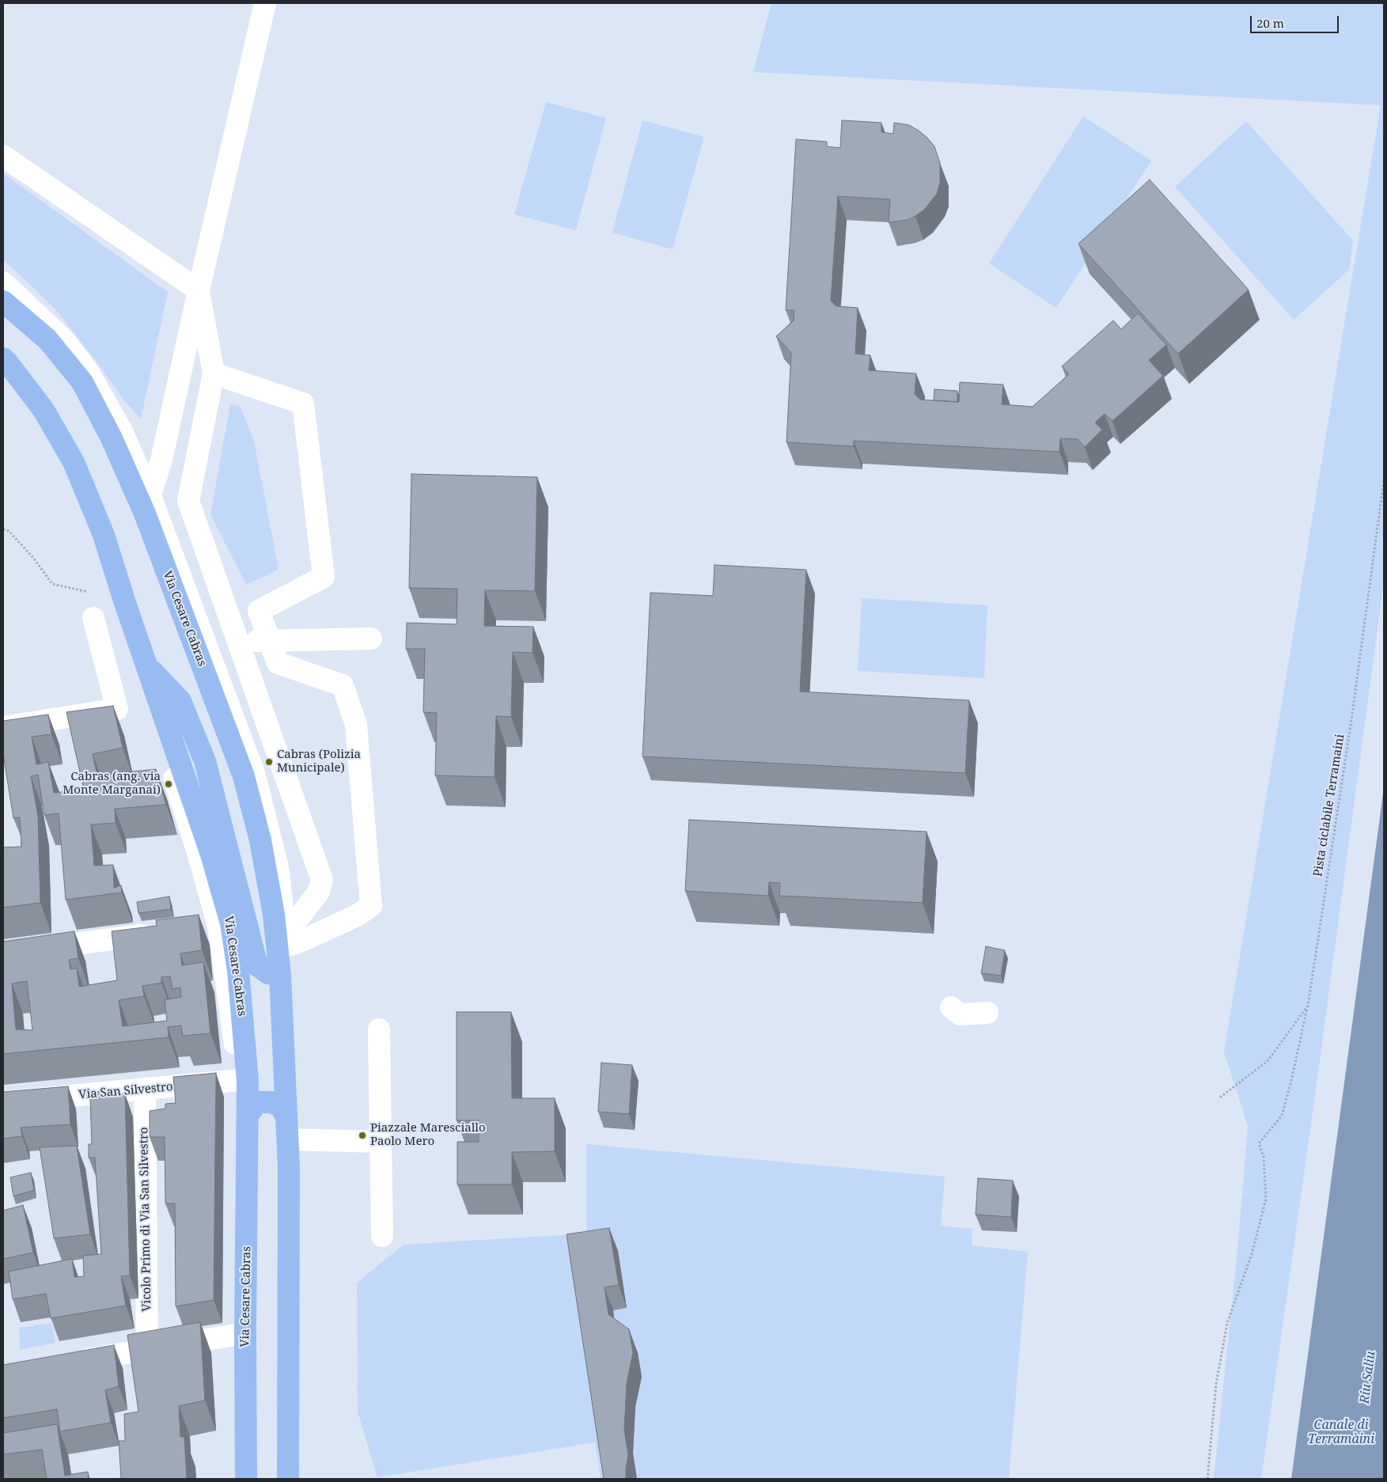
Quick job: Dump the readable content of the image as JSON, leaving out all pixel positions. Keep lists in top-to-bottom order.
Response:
{
  "streets": {
    "main road": ["Via Cesare Cabras"],
    "street": ["Via San Silvestro", "Vicolo Primo di Via San Silvestro"],
    "path": ["Pista ciclabile Terramaini"]
  },
  "crossings": [
    ["Via Cesare Cabras", "Via San Silvestro"],
    ["Via San Silvestro", "Vicolo Primo di Via San Silvestro"]
  ],
  "water": ["Riu Saliu", "Canale di Terramàini"],
  "places": ["Cabras (Polizia Municipale)", "Cabras (ang. via Monte Marganai)", "Piazzale Maresciallo Paolo Mero"],
  "scale_bar": "20 m"
}
